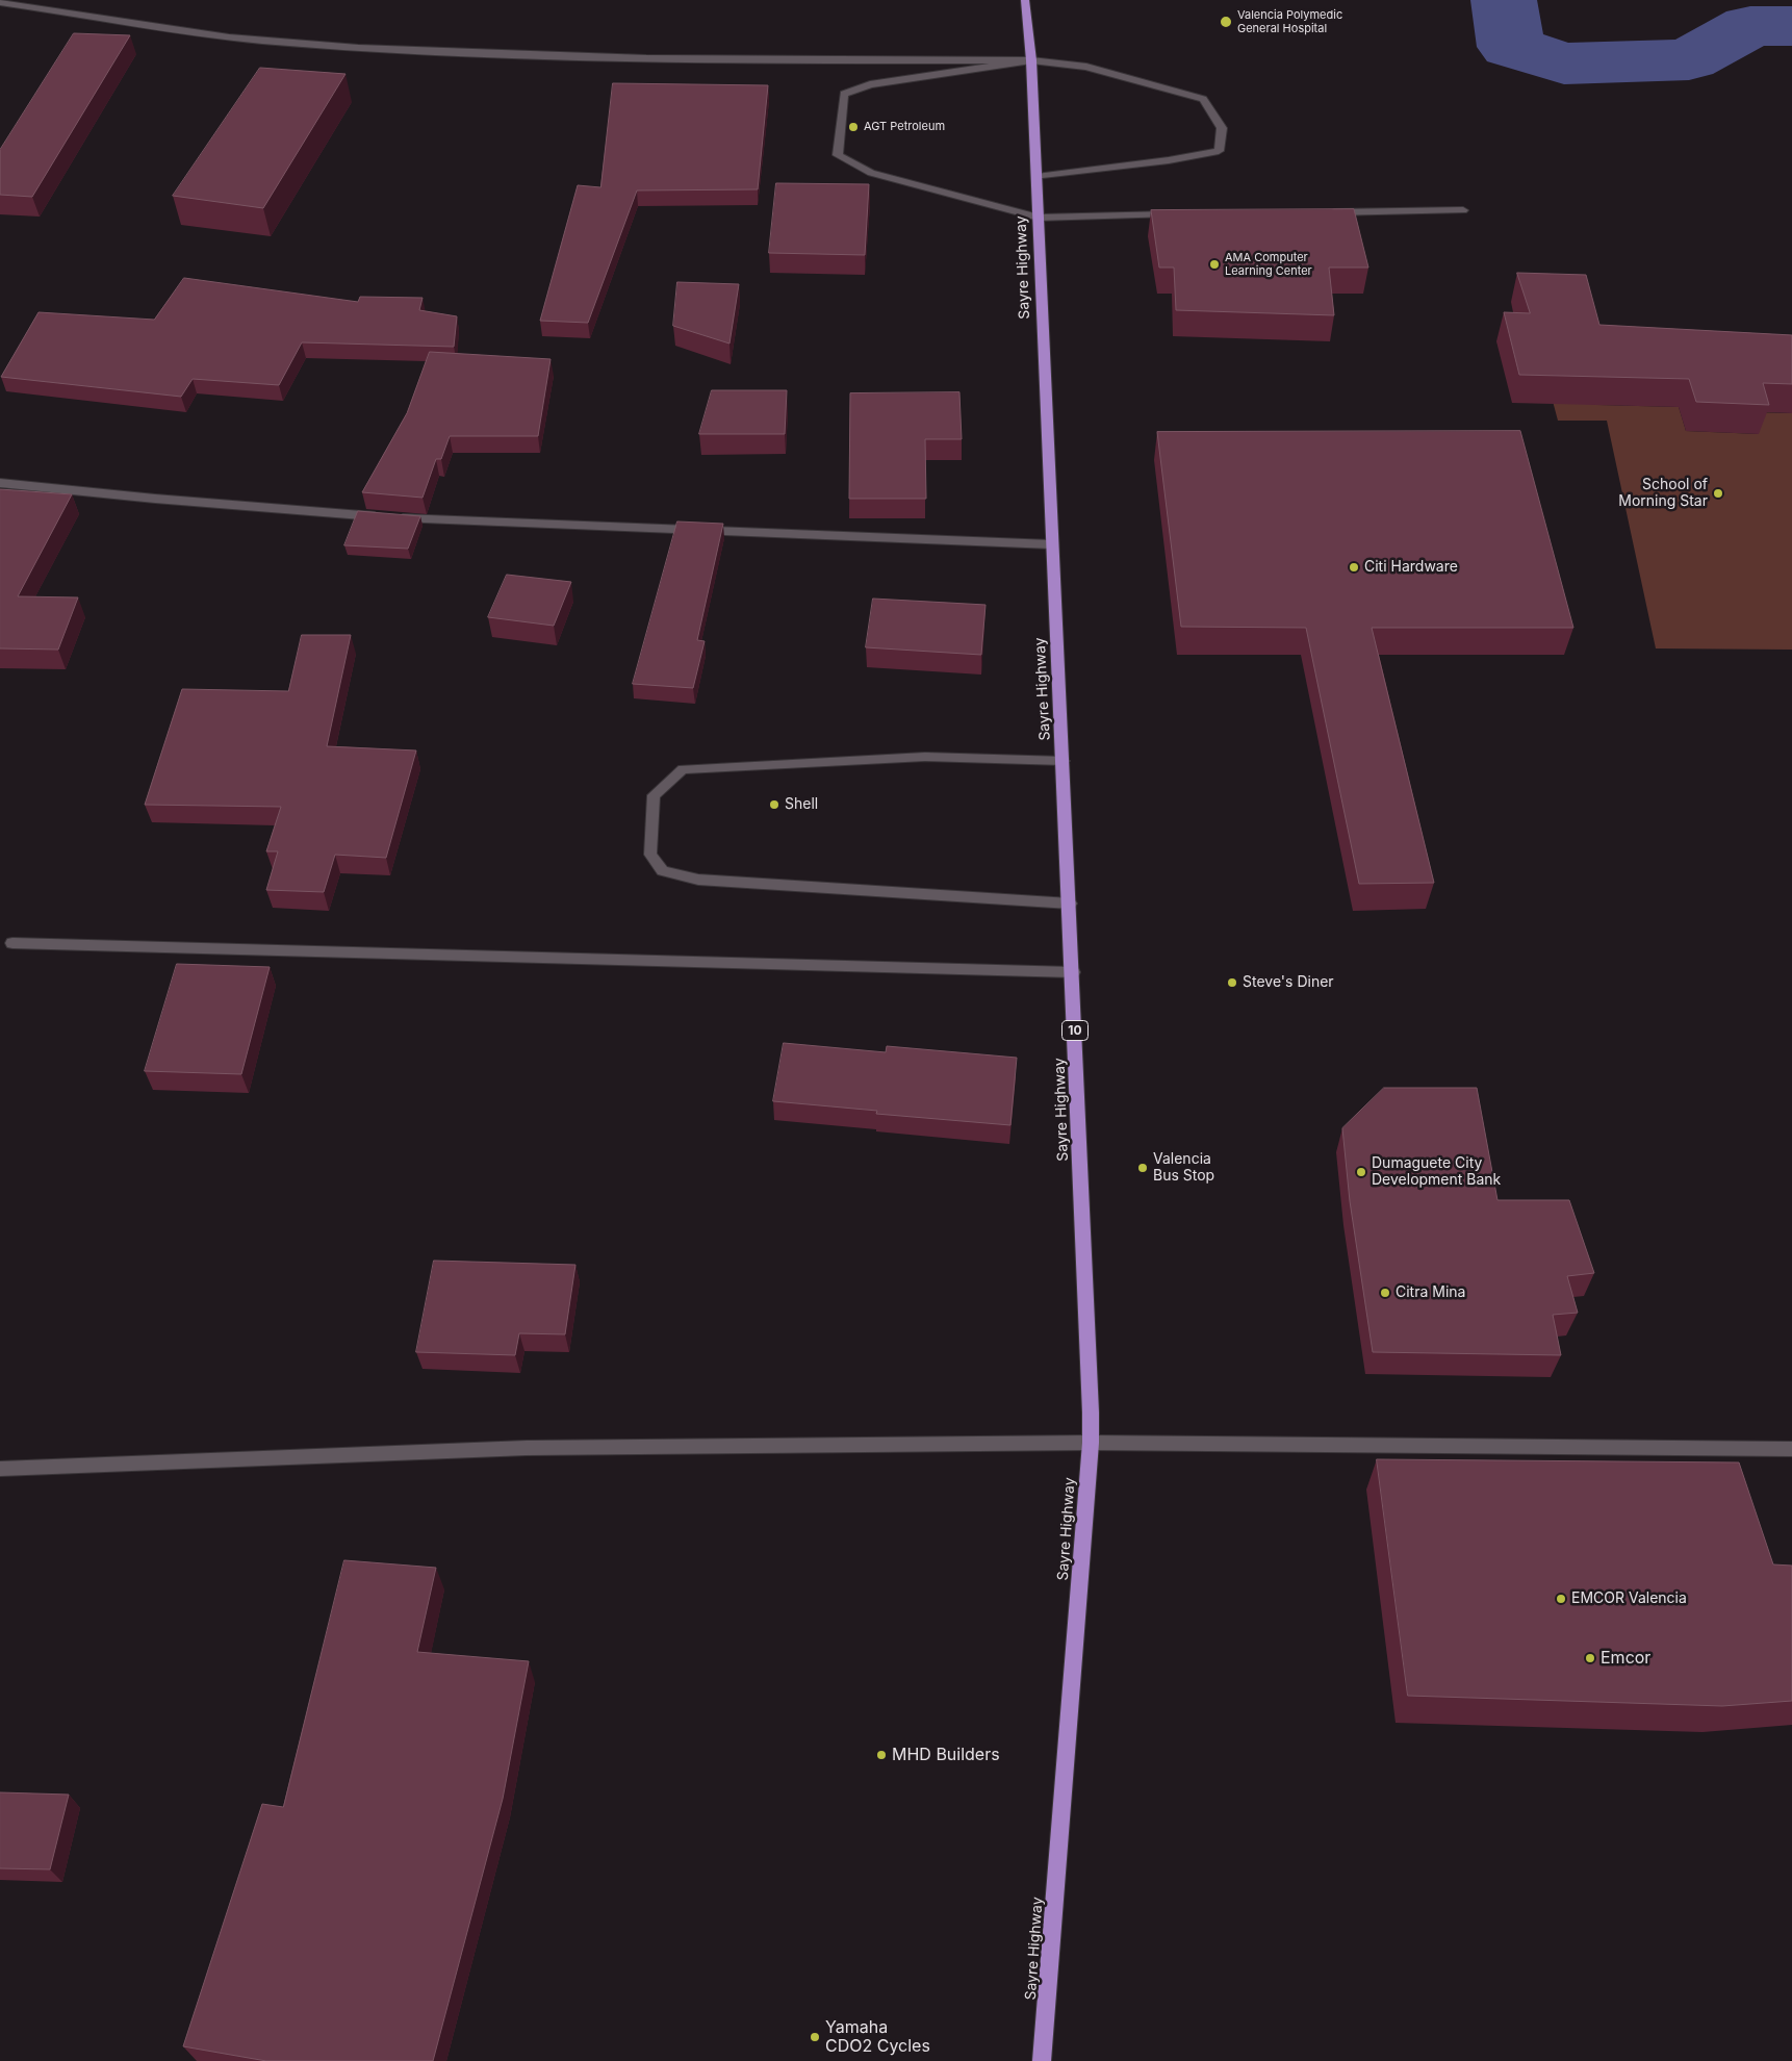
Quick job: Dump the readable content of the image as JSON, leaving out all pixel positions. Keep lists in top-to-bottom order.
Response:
{
  "streets": {
    "highway": ["Sayre Highway", "10"]
  },
  "places": [
    "Valencia Polymedic General Hospital",
    "AGT Petroleum",
    "AMA Computer Learning Center",
    "School of Morning Star",
    "Citi Hardware",
    "Shell",
    "Steve's Diner",
    "Valencia Bus Stop",
    "Dumaguete City Development Bank",
    "Citra Mina",
    "EMCOR Valencia",
    "Emcor",
    "MHD Builders",
    "Yamaha CDO2 Cycles"
  ]
}
